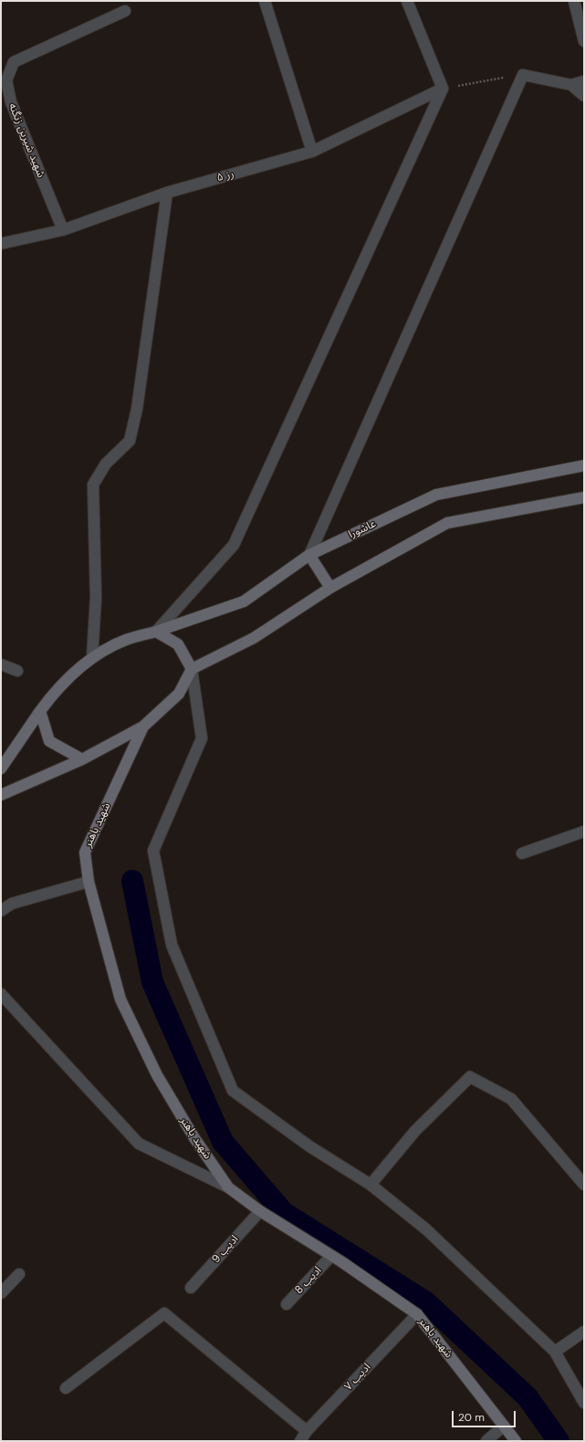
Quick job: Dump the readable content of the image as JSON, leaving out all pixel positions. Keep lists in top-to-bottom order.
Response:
{
  "streets": {
    "street": [
      "شهید شیرین زنگنه",
      "رز ۵",
      "عاشورا",
      "شهید باهنر",
      "ادیب 9",
      "ادیب 8",
      "ادیب ۷"
    ]
  },
  "crossings": [
    ["شهید شیرین زنگنه", "رز ۵"],
    ["شهید باهنر", "ادیب 9"],
    ["شهید باهنر", "ادیب 8"],
    ["شهید باهنر", "ادیب ۷"]
  ],
  "scale_bar": "20 m"
}
